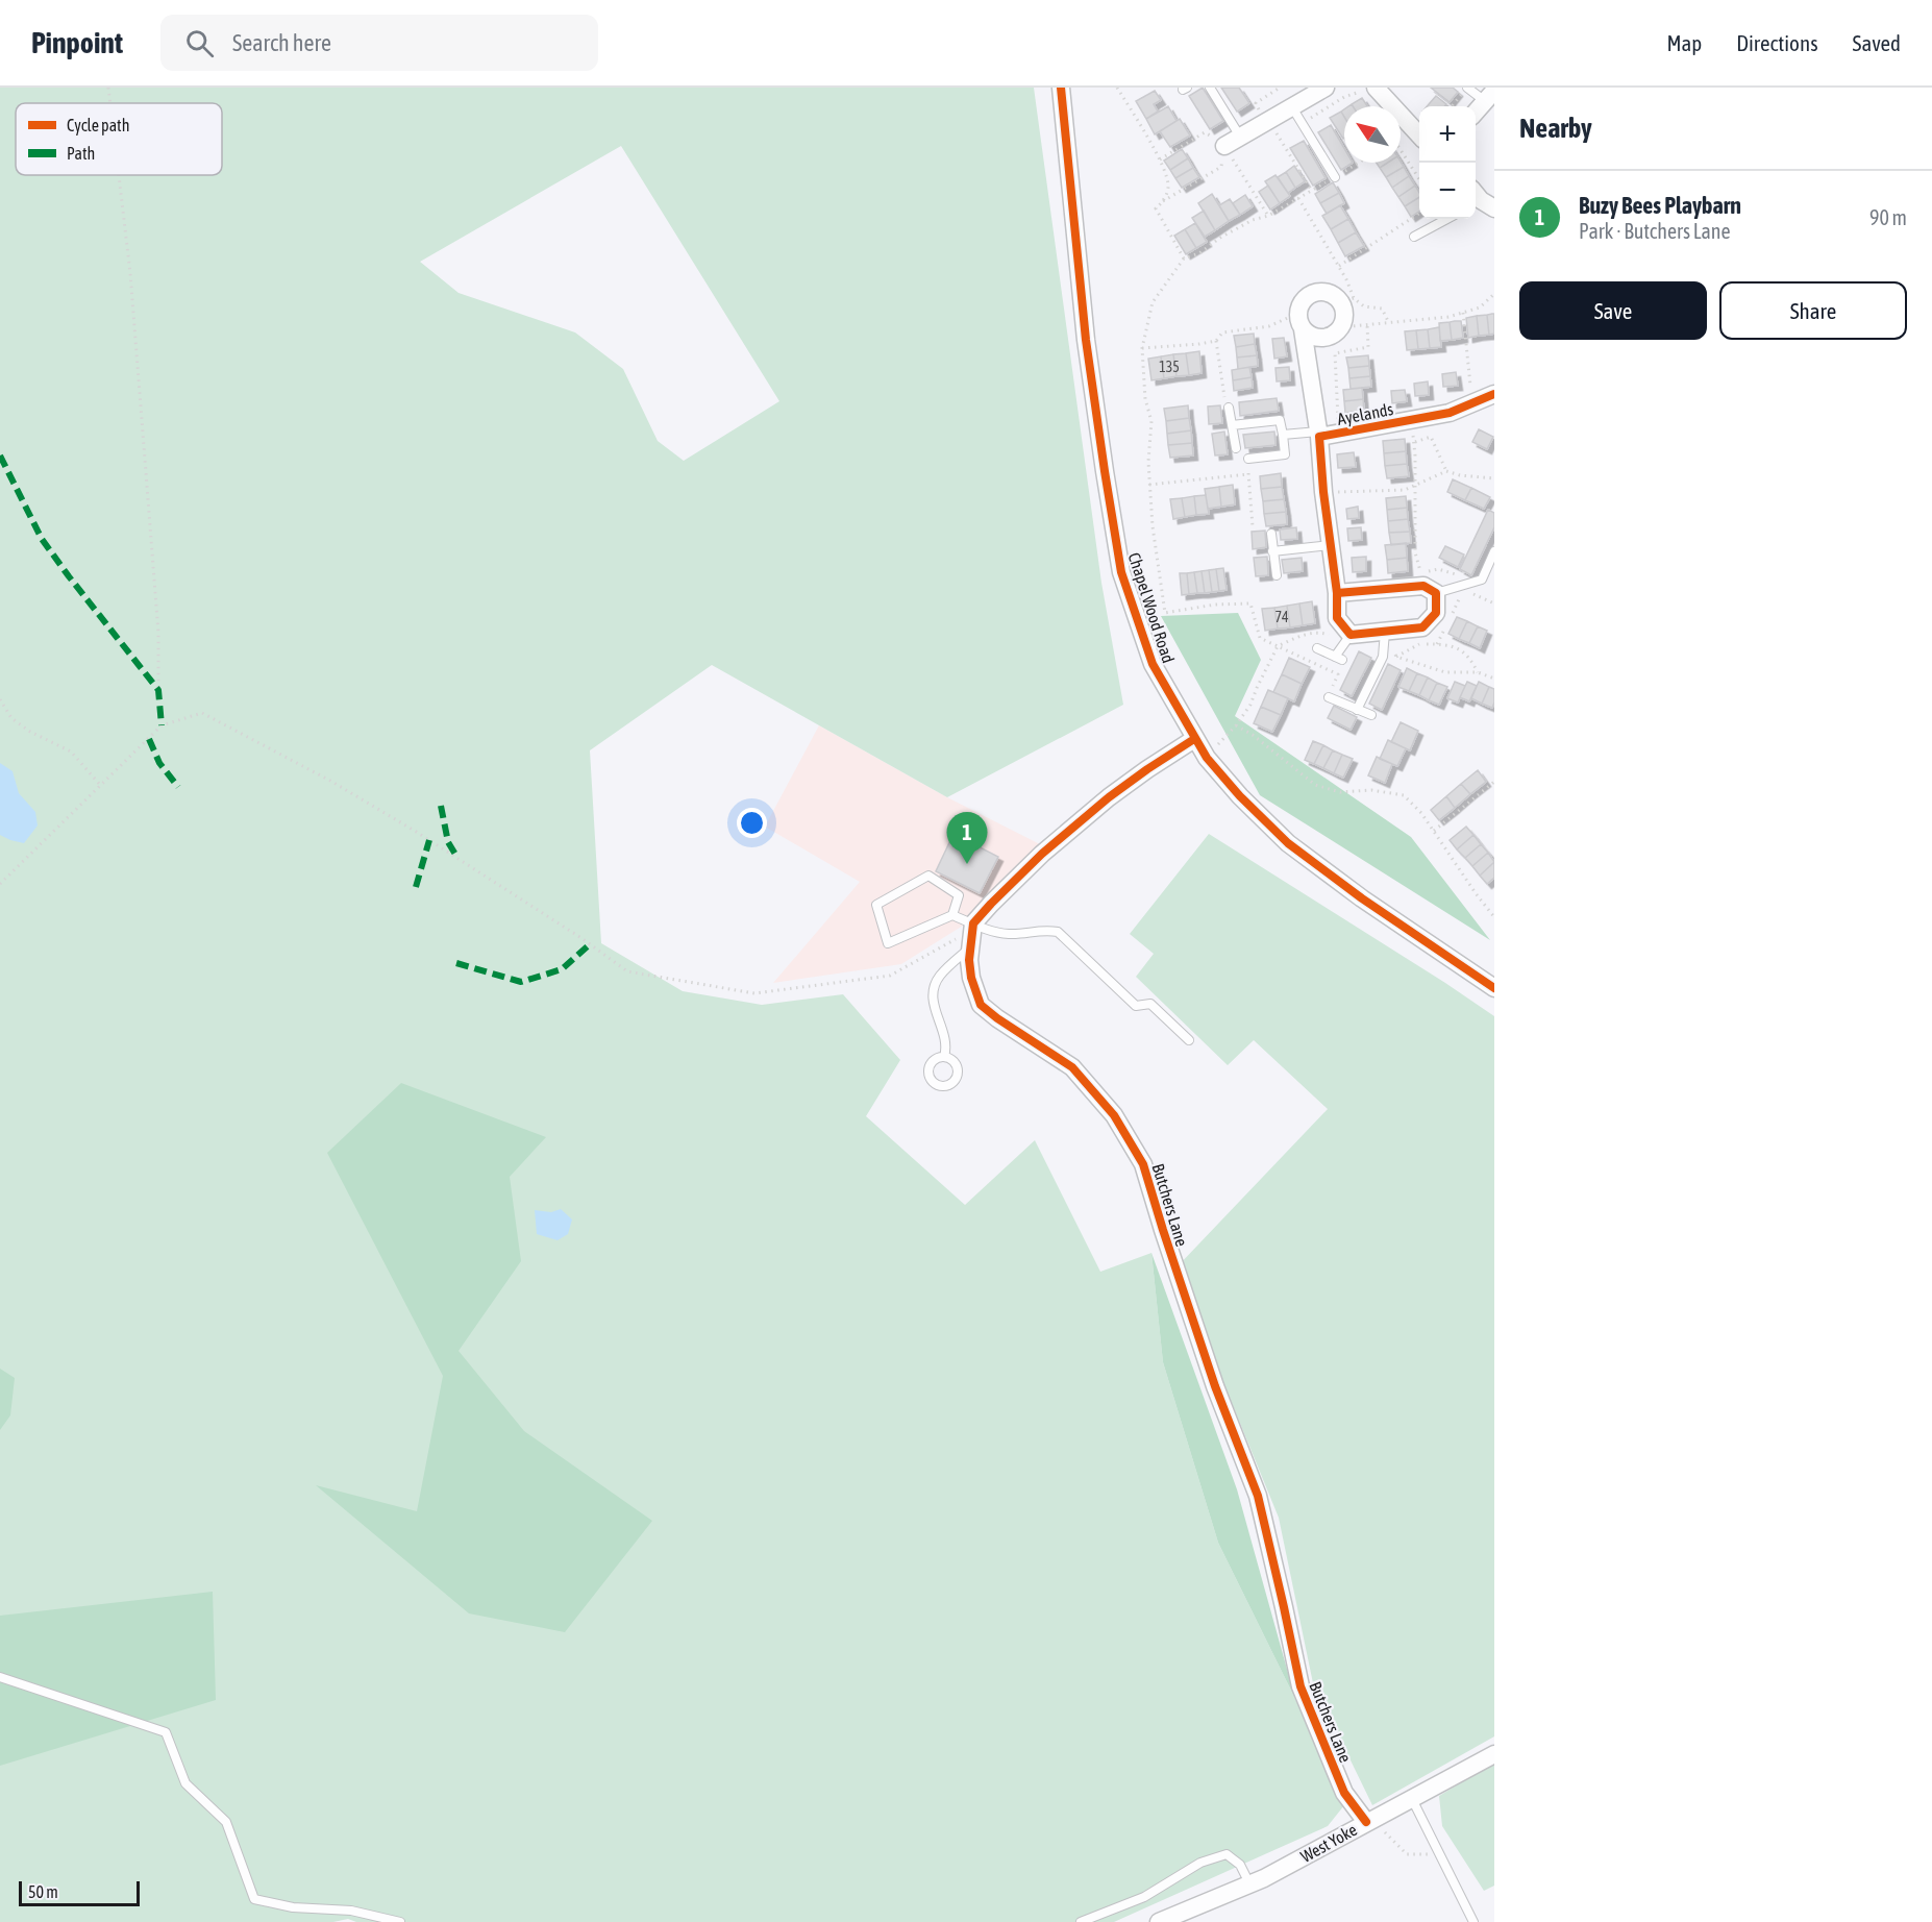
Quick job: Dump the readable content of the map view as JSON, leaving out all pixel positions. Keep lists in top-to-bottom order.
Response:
{
  "streets": {
    "street": [
      "Ayelands",
      "Chapel Wood Road",
      "Butchers Lane",
      "West Yoke"
    ]
  },
  "crossings": [
    ["Butchers Lane", "West Yoke"]
  ],
  "house_numbers": ["135", "74"],
  "legend": ["Cycle path", "Path"],
  "scale_bar": "50 m",
  "north": "top left",
  "page": {
    "header": "Pinpoint",
    "search": "Search here",
    "nav": ["Map", "Directions", "Saved"],
    "heading": "Nearby",
    "map_buttons": ["+", "−"],
    "list": [
      {
        "mark": "1",
        "name": "Buzy Bees Playbarn",
        "note": "Park · Butchers Lane",
        "value": "90 m"
      }
    ],
    "buttons": ["Save", "Share"],
    "pins": "1",
    "scale": "50 m"
  }
}
